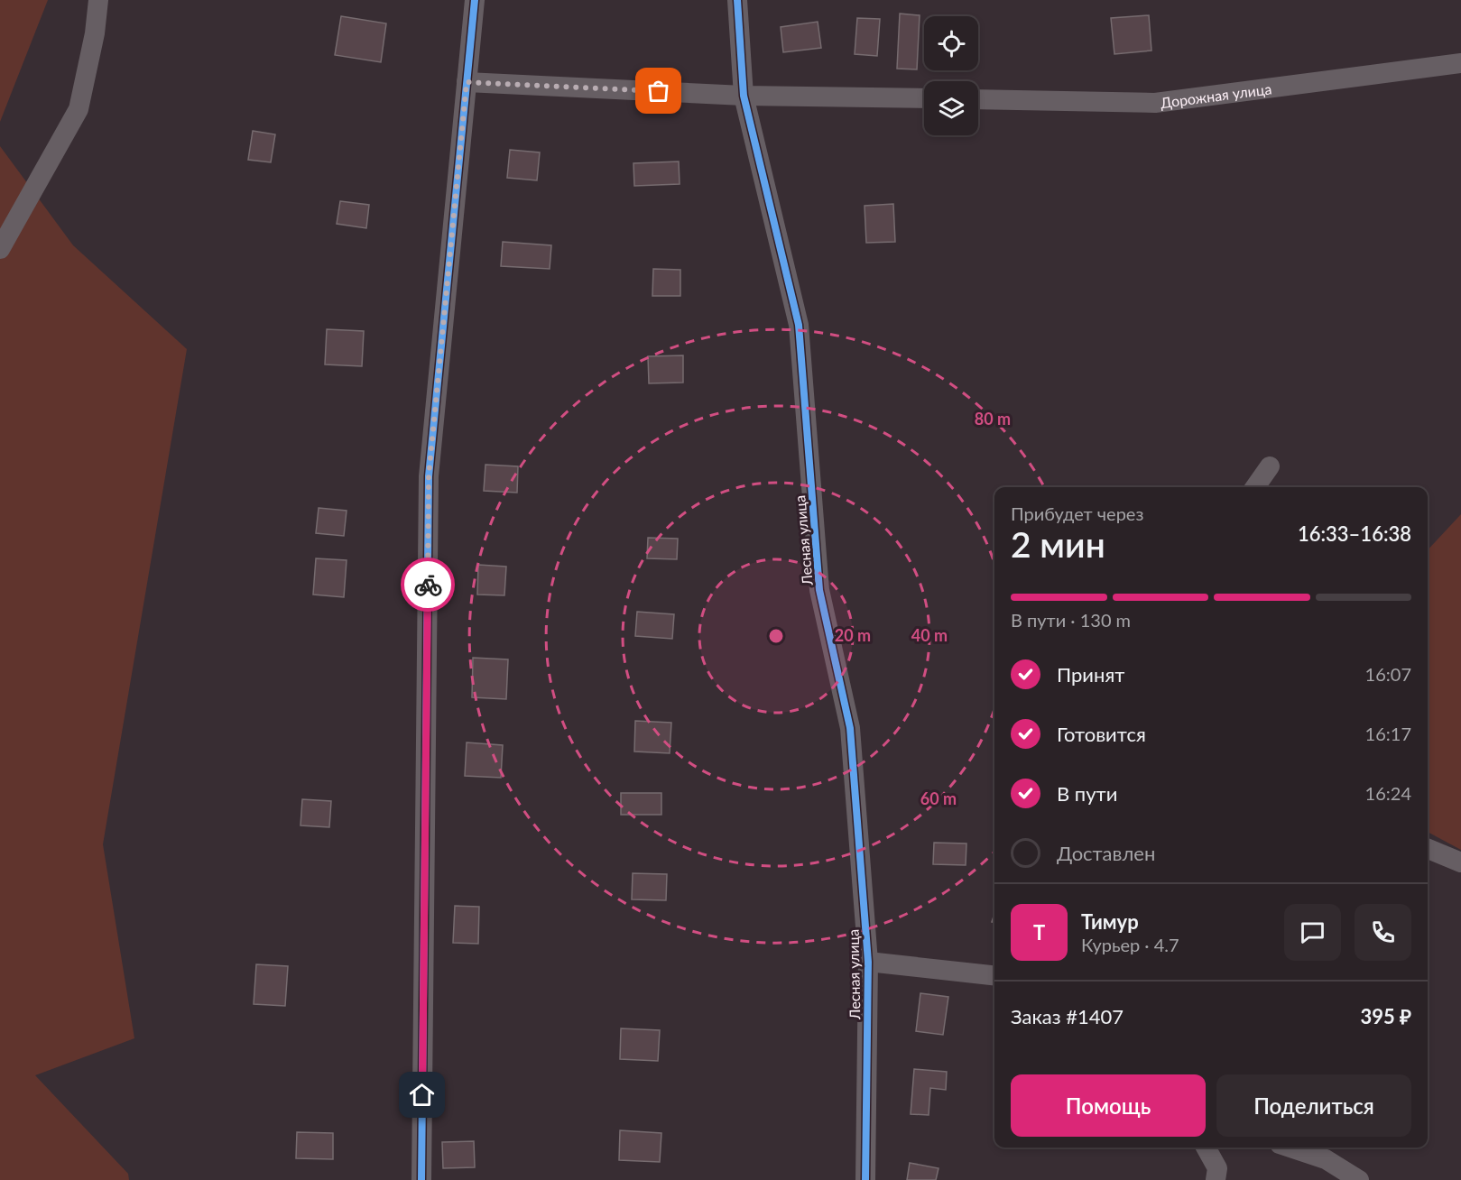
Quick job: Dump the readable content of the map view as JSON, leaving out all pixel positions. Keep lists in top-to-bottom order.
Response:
{
  "streets": {
    "street": ["Дорожная улица", "Лесная улица"]
  },
  "page": {
    "heading": ["2 мин", "Прибудет через", "16:33–16:38"],
    "panel": [
      "Тимур",
      "Курьер · 4.7",
      "Заказ #1407",
      "395 ₽"
    ],
    "bar": "В пути · 130 m",
    "list": [
      ["Принят", "16:07"],
      ["Готовится", "16:17"],
      ["В пути", "16:24"],
      "Доставлен"
    ],
    "round": "Т",
    "buttons": ["Помощь", "Поделиться"]
  },
  "rings": [
    "80 m",
    "20 m",
    "40 m",
    "60 m"
  ]
}
